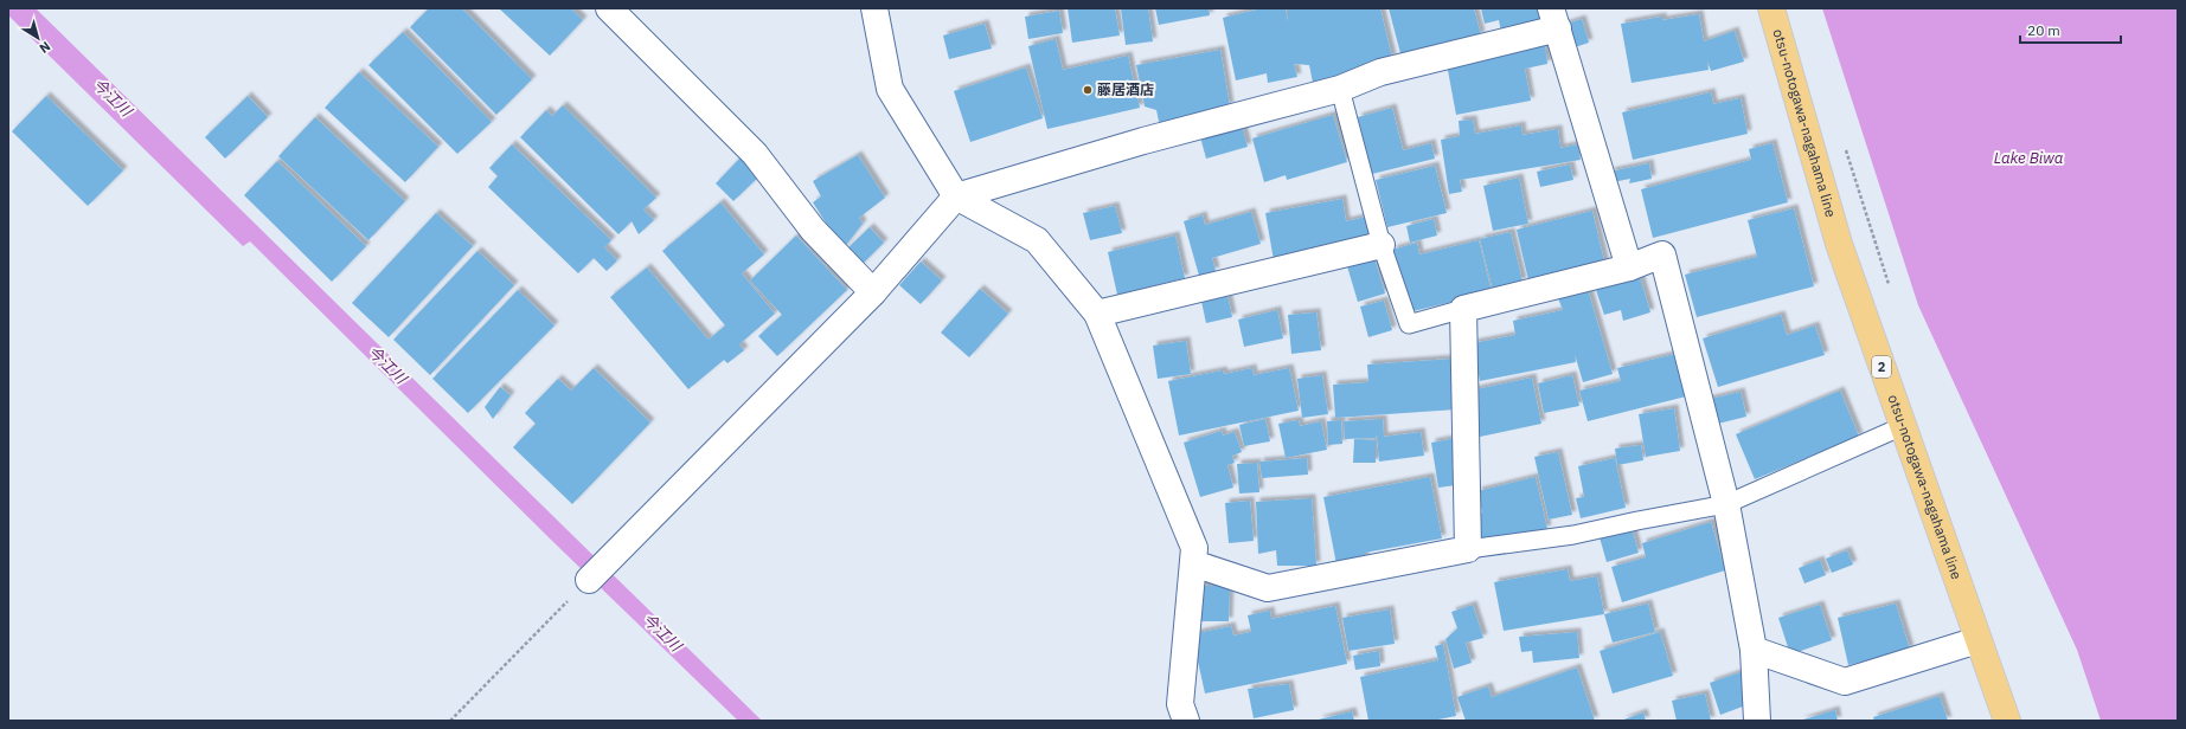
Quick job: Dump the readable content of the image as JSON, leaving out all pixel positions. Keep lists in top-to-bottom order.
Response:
{
  "streets": {
    "main road": ["otsu-notogawa-nagahama line", "2"]
  },
  "water": ["今江川", "Lake Biwa"],
  "places": ["藤居酒店"],
  "scale_bar": "20 m",
  "north": "bottom right"
}
